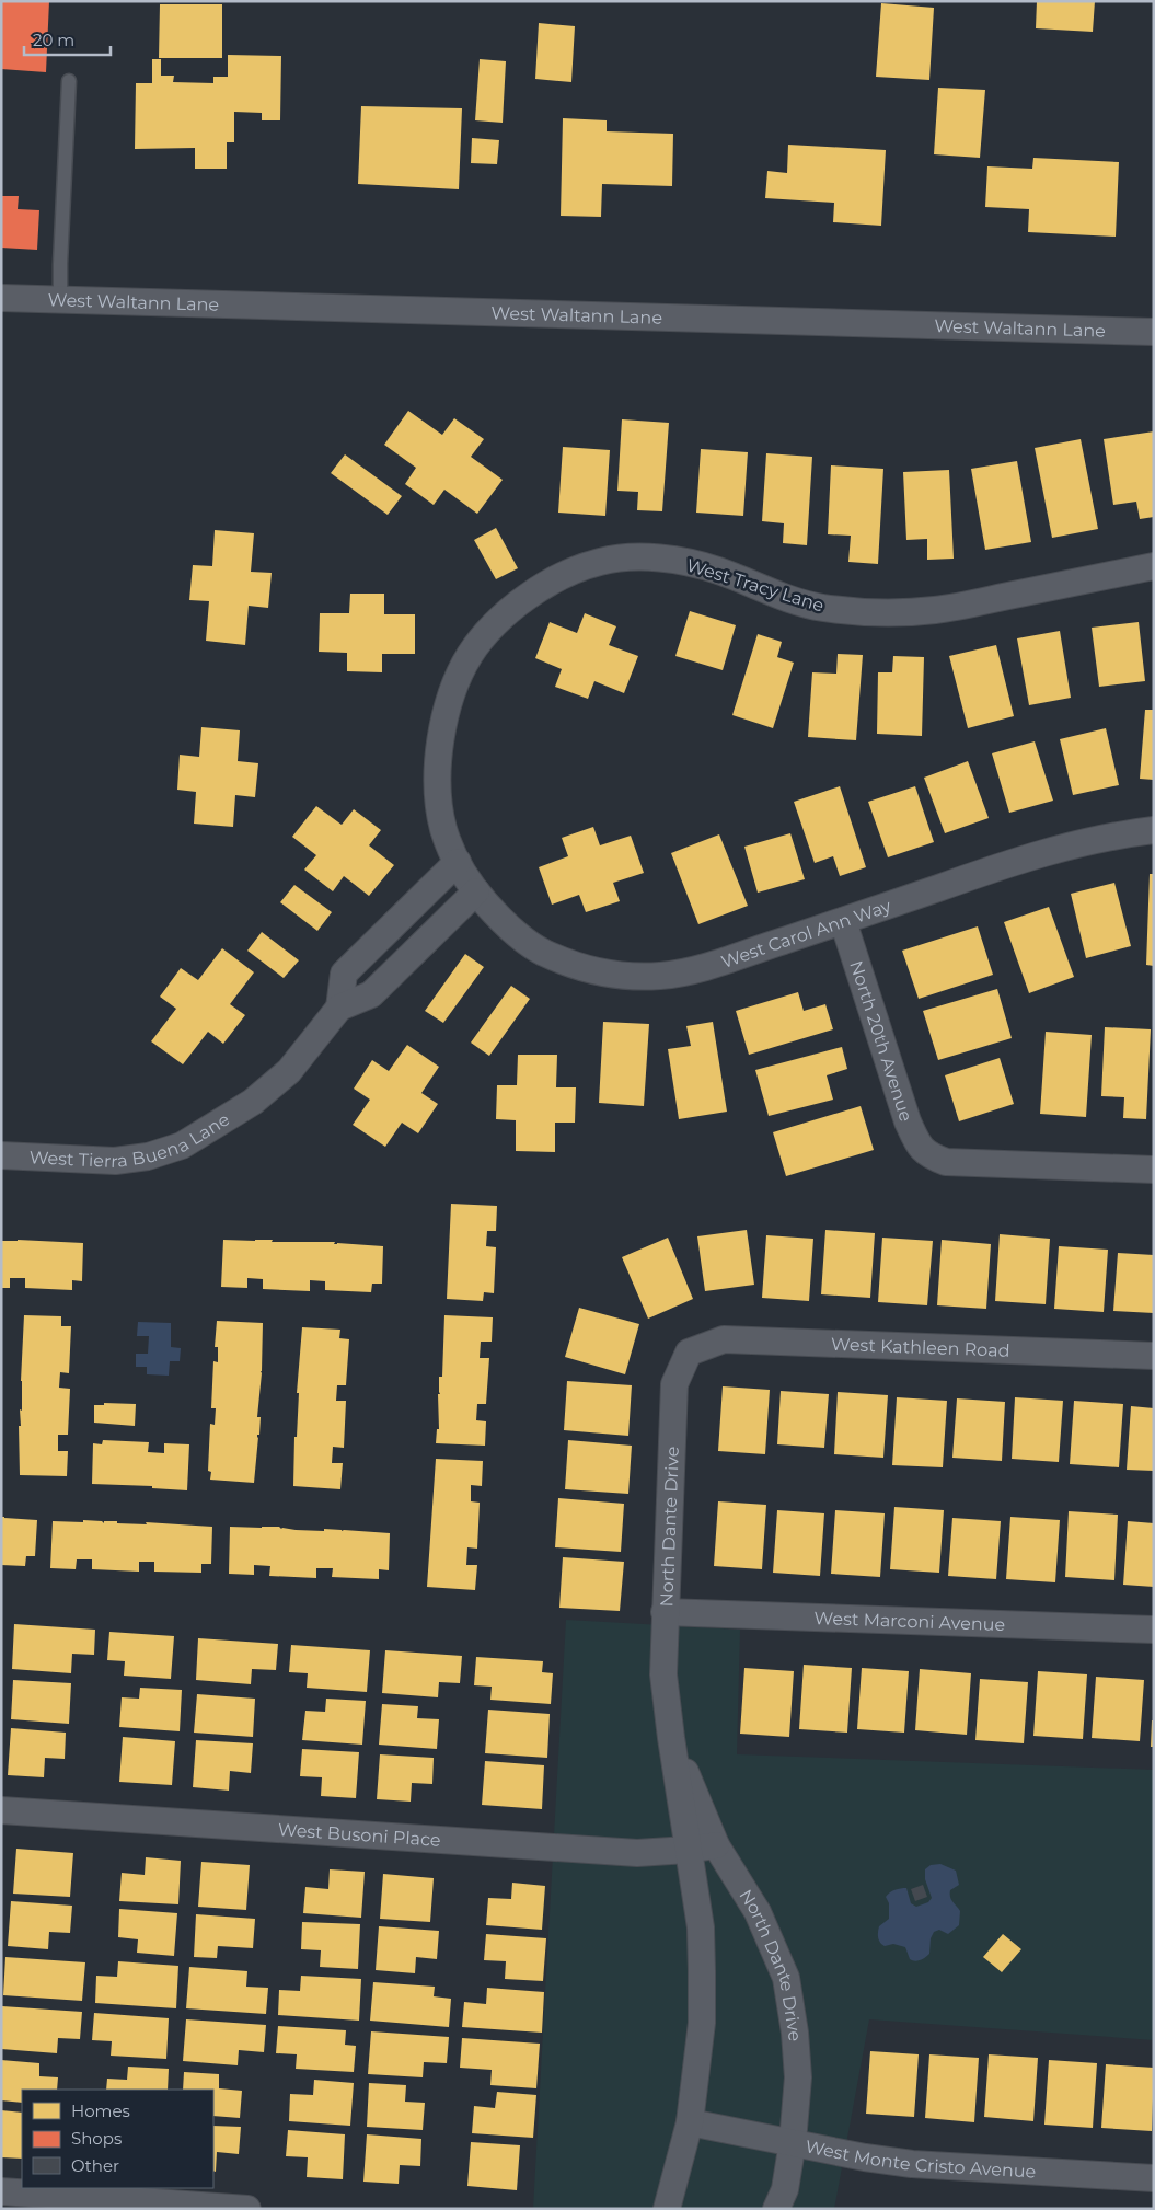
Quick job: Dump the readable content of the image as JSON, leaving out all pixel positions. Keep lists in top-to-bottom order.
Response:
{
  "streets": {
    "street": [
      "West Waltann Lane",
      "West Tracy Lane",
      "West Carol Ann Way",
      "North 20th Avenue",
      "West Tierra Buena Lane",
      "West Kathleen Road",
      "North Dante Drive",
      "West Marconi Avenue",
      "West Busoni Place",
      "West Monte Cristo Avenue"
    ]
  },
  "crossings": [
    ["West Tracy Lane", "West Carol Ann Way"],
    ["West Carol Ann Way", "North 20th Avenue"],
    ["West Kathleen Road", "North Dante Drive"],
    ["North Dante Drive", "West Marconi Avenue"],
    ["North Dante Drive", "West Busoni Place"],
    ["North Dante Drive", "West Monte Cristo Avenue"]
  ],
  "legend": ["Homes", "Shops", "Other"],
  "scale_bar": "20 m"
}
